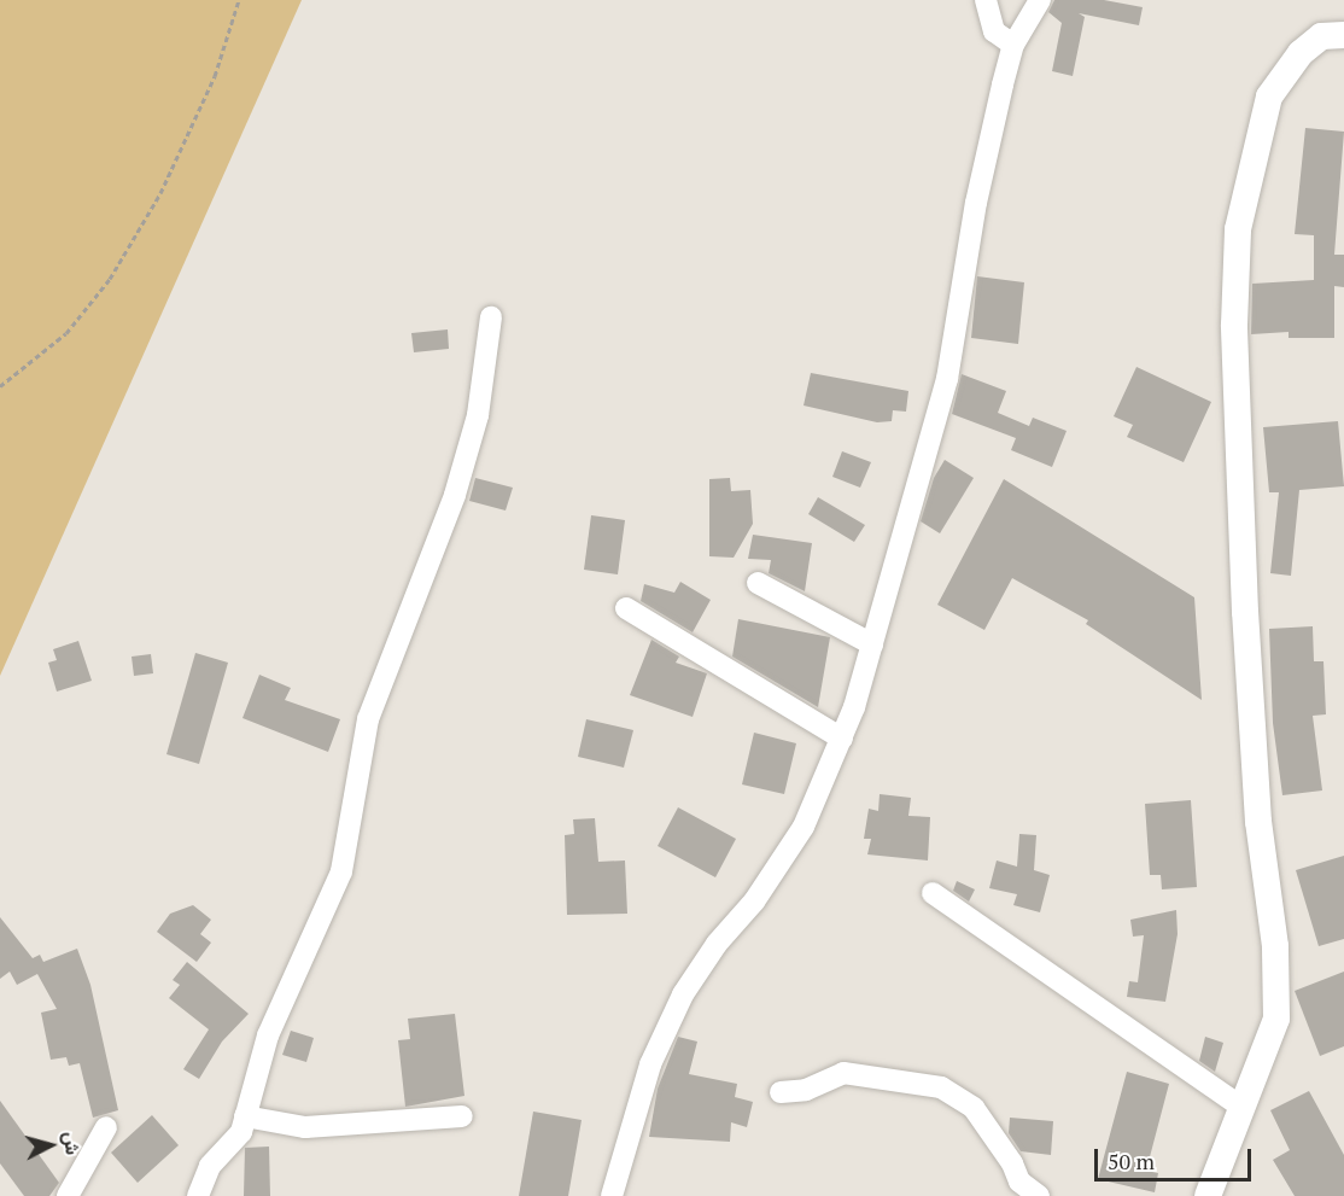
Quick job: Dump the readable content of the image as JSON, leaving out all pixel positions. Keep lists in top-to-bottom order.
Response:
{
  "scale_bar": "50 m",
  "north": "right"
}
